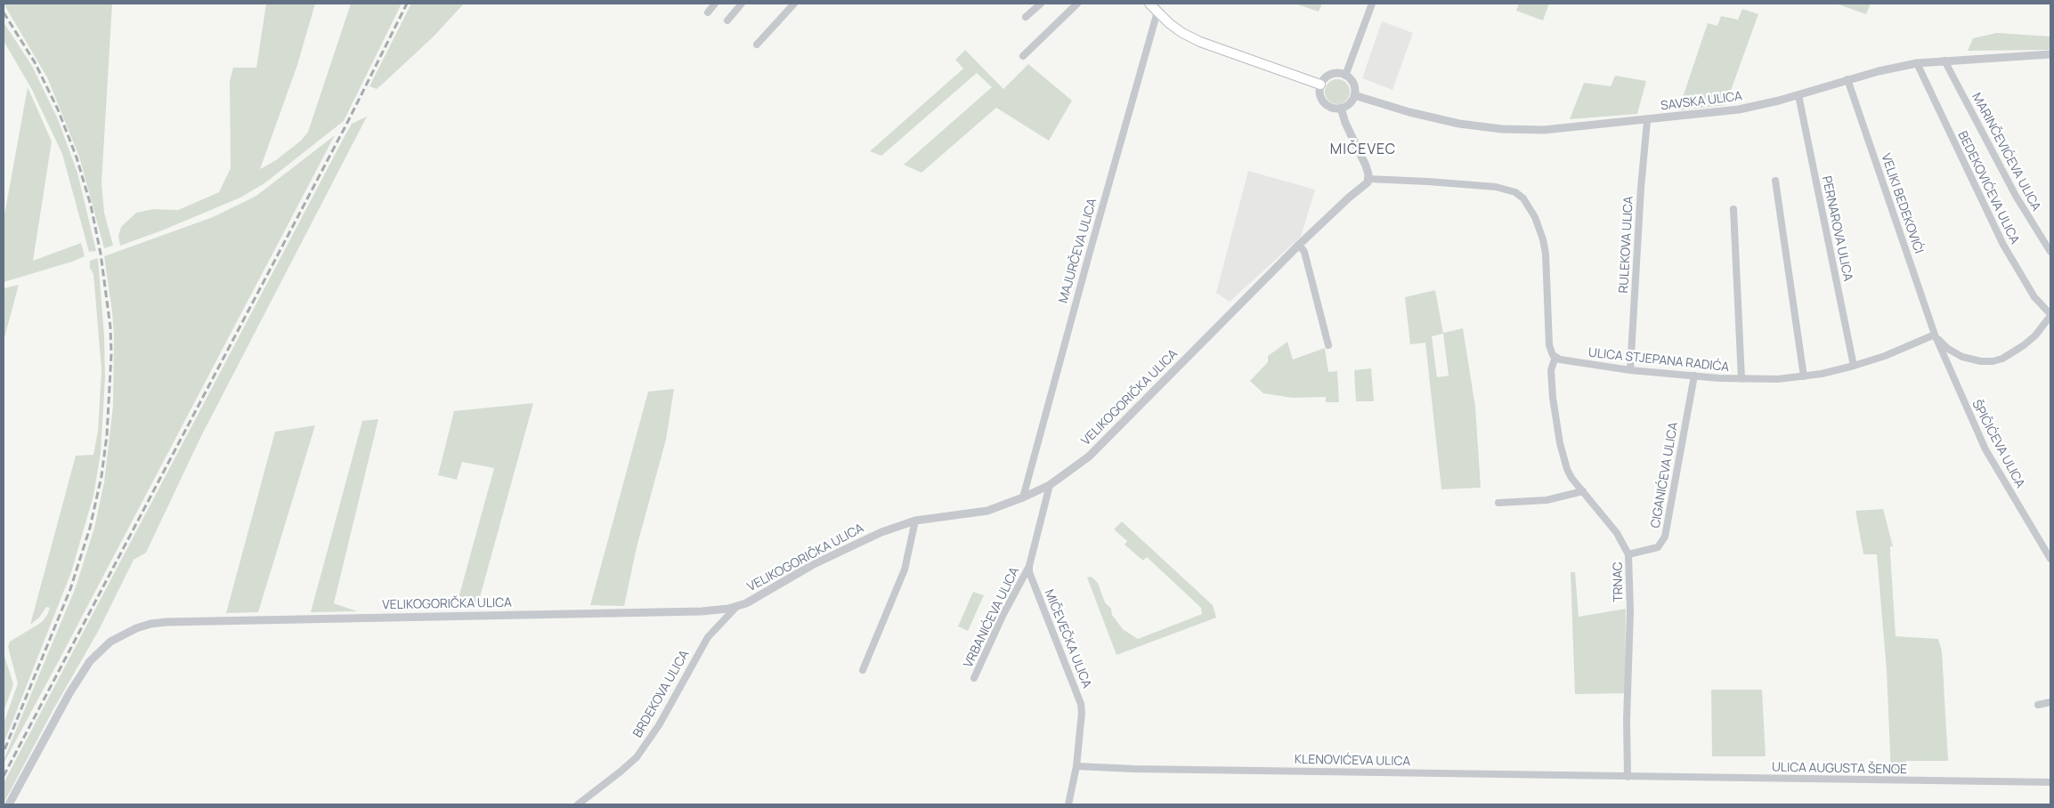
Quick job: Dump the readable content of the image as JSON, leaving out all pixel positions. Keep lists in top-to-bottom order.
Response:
{
  "streets": {
    "street": [
      "SAVSKA ULICA",
      "MARINČEVIĆEVA ULICA",
      "BEDEKOVIĆEVA ULICA",
      "VELIKI BEDEKOVIĆI",
      "PERNAROVA ULICA",
      "RULEKOVA ULICA",
      "MAJURČEVA ULICA",
      "ULICA STJEPANA RADIĆA",
      "VELIKOGORIČKA ULICA",
      "ŠPIČIĆEVA ULICA",
      "CIGANIĆEVA ULICA",
      "TRNAC",
      "VRBANIĆEVA ULICA",
      "MIČEVEČKA ULICA",
      "BRDEKOVA ULICA",
      "KLENOVIĆEVA ULICA",
      "ULICA AUGUSTA ŠENOE"
    ]
  },
  "crossings": [
    ["SAVSKA ULICA", "MARINČEVIĆEVA ULICA"],
    ["SAVSKA ULICA", "BEDEKOVIĆEVA ULICA"],
    ["SAVSKA ULICA", "VELIKI BEDEKOVIĆI"],
    ["SAVSKA ULICA", "PERNAROVA ULICA"],
    ["SAVSKA ULICA", "RULEKOVA ULICA"],
    ["VELIKI BEDEKOVIĆI", "ULICA STJEPANA RADIĆA"],
    ["VELIKI BEDEKOVIĆI", "ŠPIČIĆEVA ULICA"],
    ["PERNAROVA ULICA", "ULICA STJEPANA RADIĆA"],
    ["RULEKOVA ULICA", "ULICA STJEPANA RADIĆA"],
    ["MAJURČEVA ULICA", "VELIKOGORIČKA ULICA"],
    ["ULICA STJEPANA RADIĆA", "ŠPIČIĆEVA ULICA"],
    ["ULICA STJEPANA RADIĆA", "CIGANIĆEVA ULICA"],
    ["ULICA STJEPANA RADIĆA", "TRNAC"],
    ["VELIKOGORIČKA ULICA", "MIČEVEČKA ULICA"],
    ["VELIKOGORIČKA ULICA", "BRDEKOVA ULICA"],
    ["CIGANIĆEVA ULICA", "TRNAC"],
    ["TRNAC", "KLENOVIĆEVA ULICA"],
    ["TRNAC", "ULICA AUGUSTA ŠENOE"],
    ["VRBANIĆEVA ULICA", "MIČEVEČKA ULICA"],
    ["MIČEVEČKA ULICA", "KLENOVIĆEVA ULICA"],
    ["KLENOVIĆEVA ULICA", "ULICA AUGUSTA ŠENOE"]
  ],
  "districts": ["MIČEVEC"]
}
